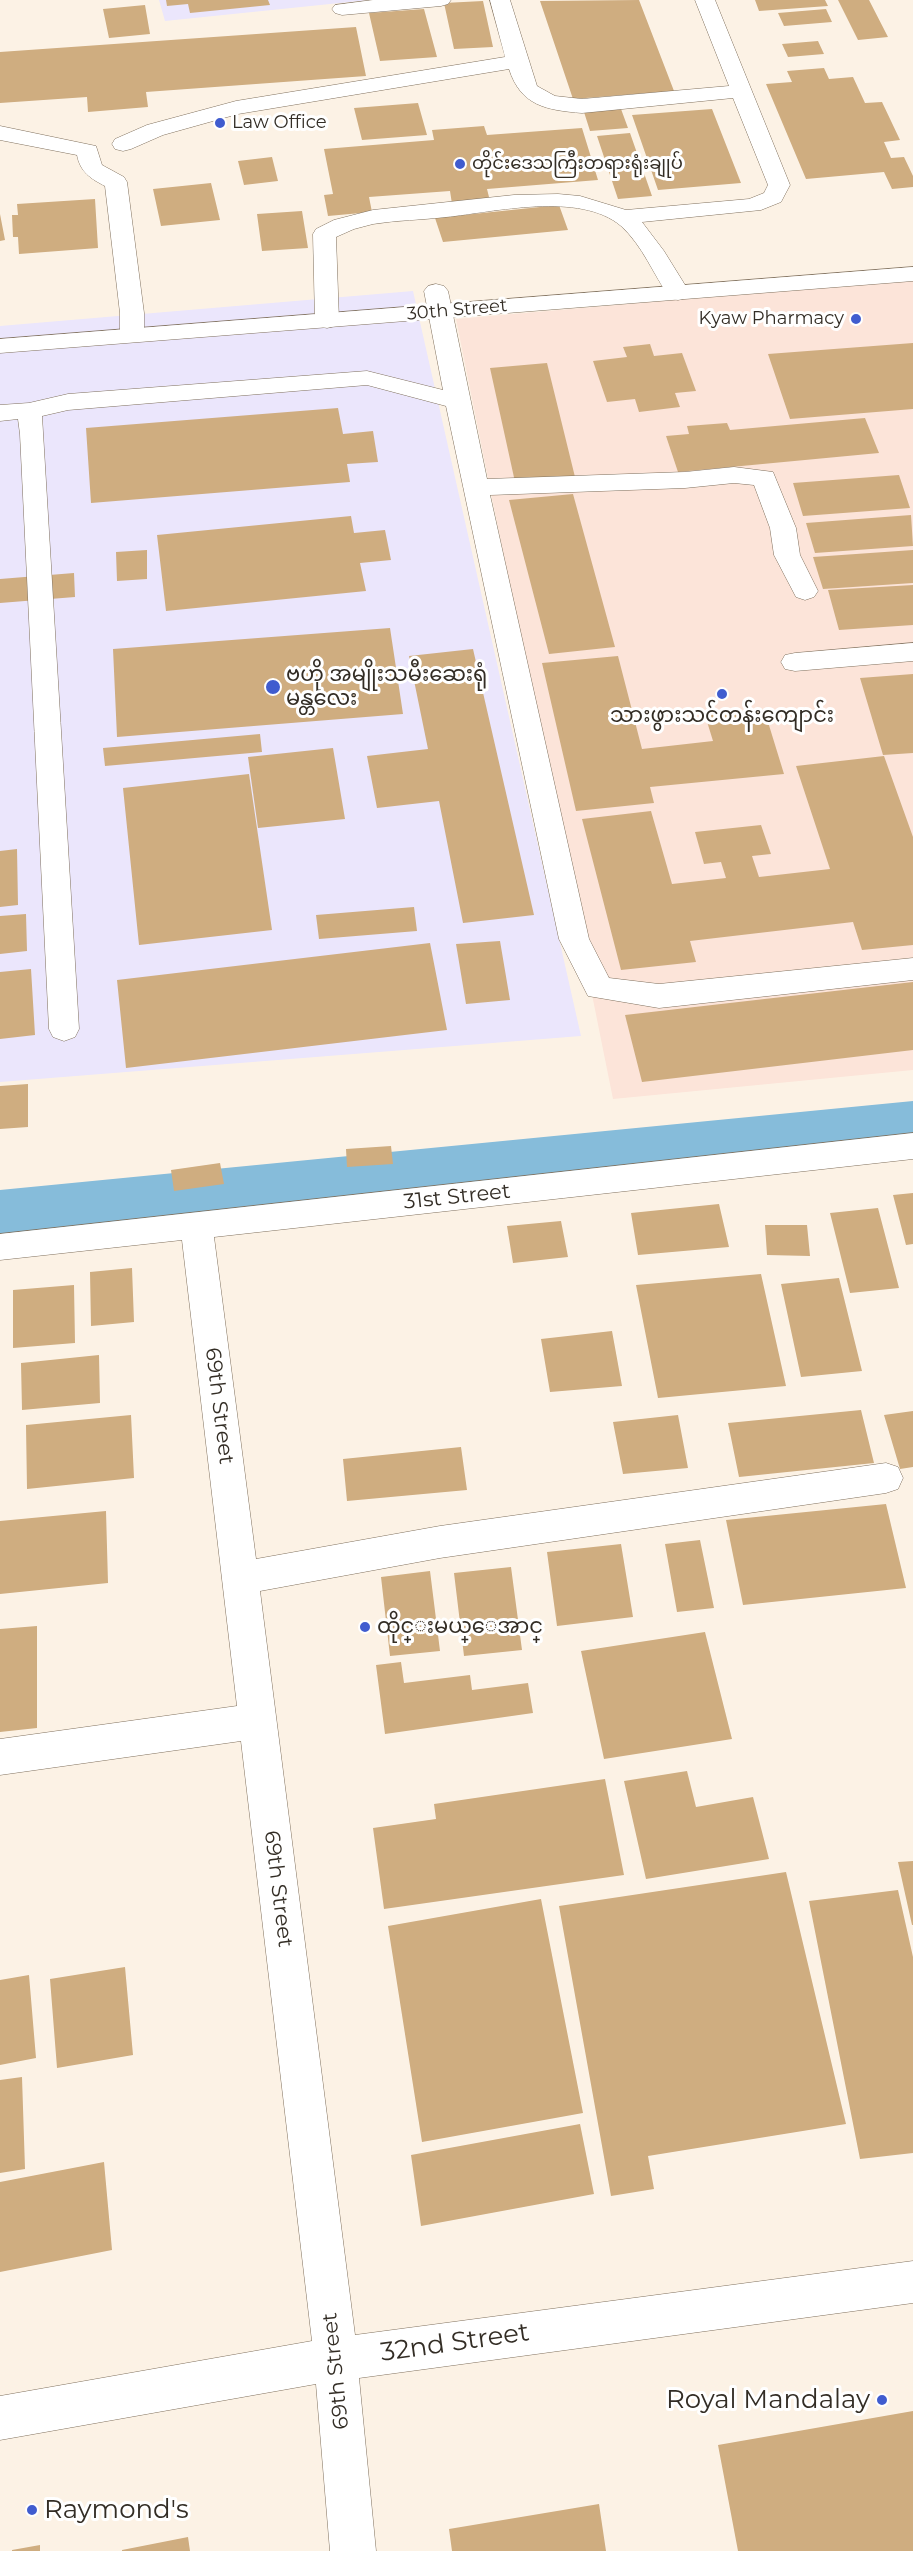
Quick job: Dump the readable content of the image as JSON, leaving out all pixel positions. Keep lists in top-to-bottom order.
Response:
{
  "streets": {
    "street": [
      "30th Street",
      "31st Street",
      "69th Street",
      "32nd Street"
    ]
  },
  "crossings": [
    ["31st Street", "69th Street"],
    ["69th Street", "32nd Street"]
  ],
  "places": [
    "Law Office",
    "တိုင်းဒေသကြီးတရားရုံးချုပ်",
    "Kyaw Pharmacy",
    "ဗဟို အမျိုးသမီးဆေးရုံ မန္တလေး",
    "သားဖွားသင်တန်းကျောင်း",
    "ထိုင္းမယ္ေအာင္",
    "Royal Mandalay",
    "Raymond's"
  ]
}
